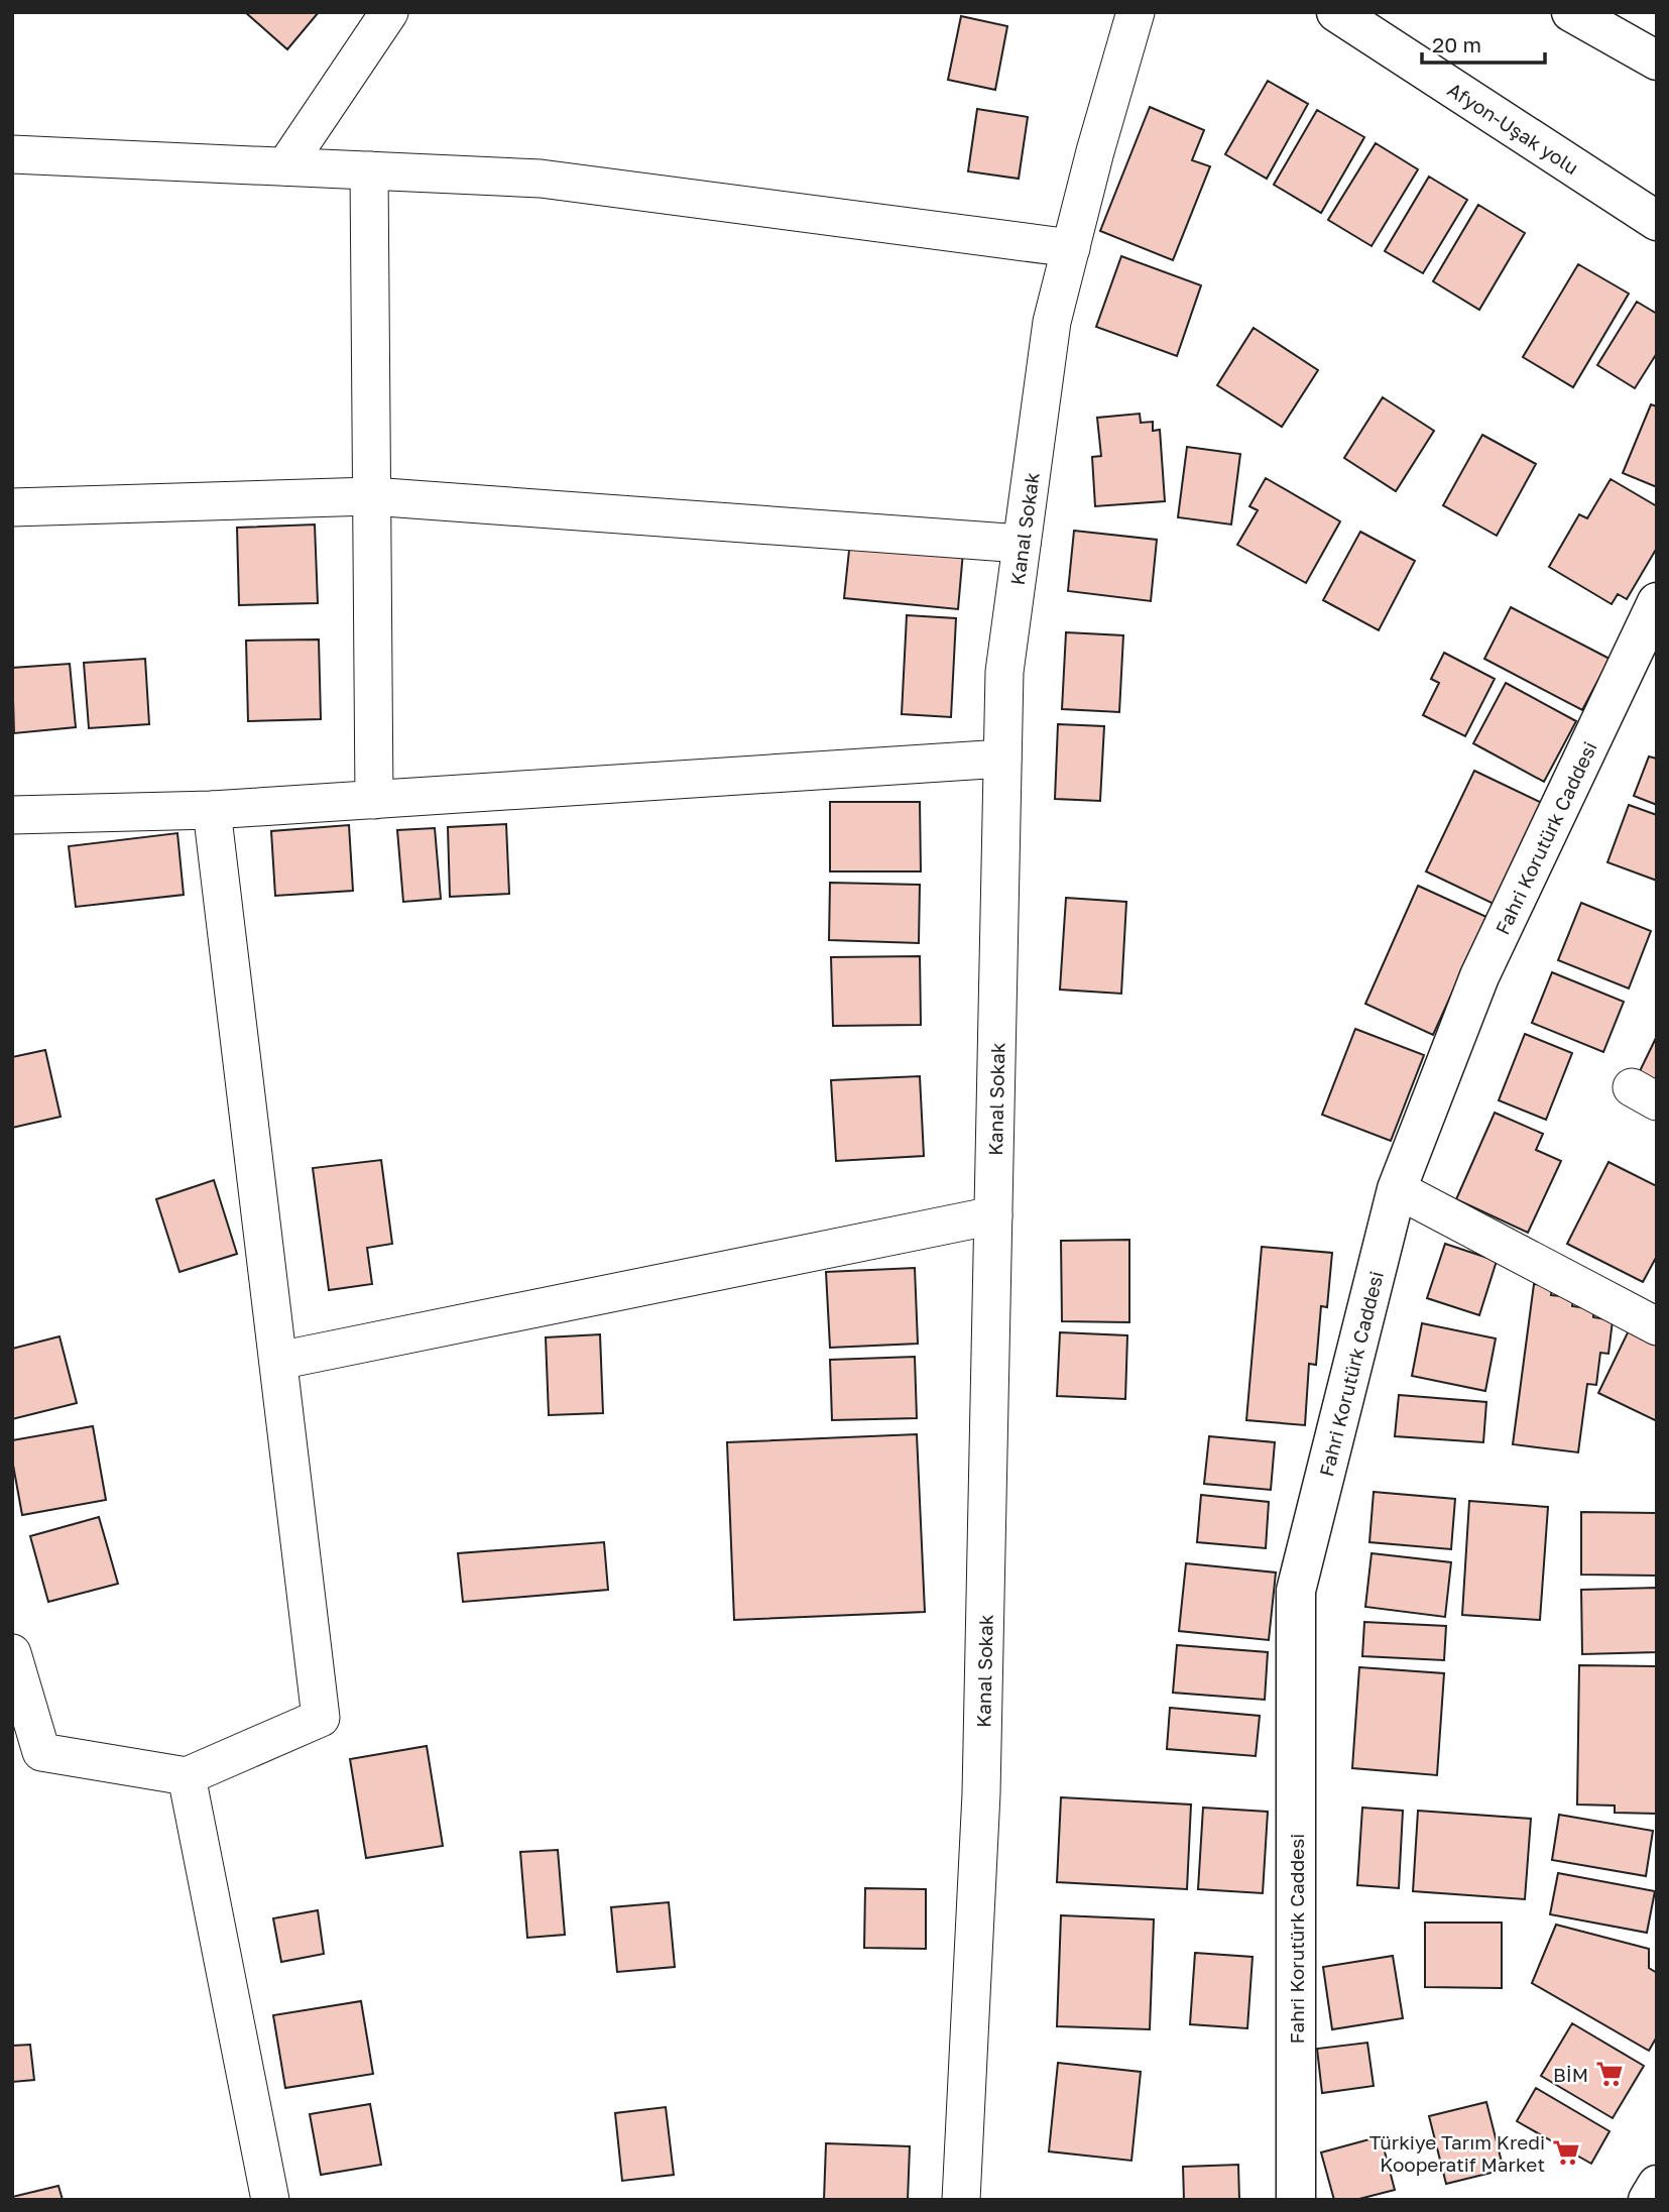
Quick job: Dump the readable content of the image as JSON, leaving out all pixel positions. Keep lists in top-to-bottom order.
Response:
{
  "streets": {
    "main road": ["Afyon-Uşak yolu", "Fahri Korutürk Caddesi"],
    "street": ["Kanal Sokak"]
  },
  "places": {
    "supermarket": ["BİM", "Türkiye Tarım Kredi Kooperatif Market"]
  },
  "scale_bar": "20 m"
}
